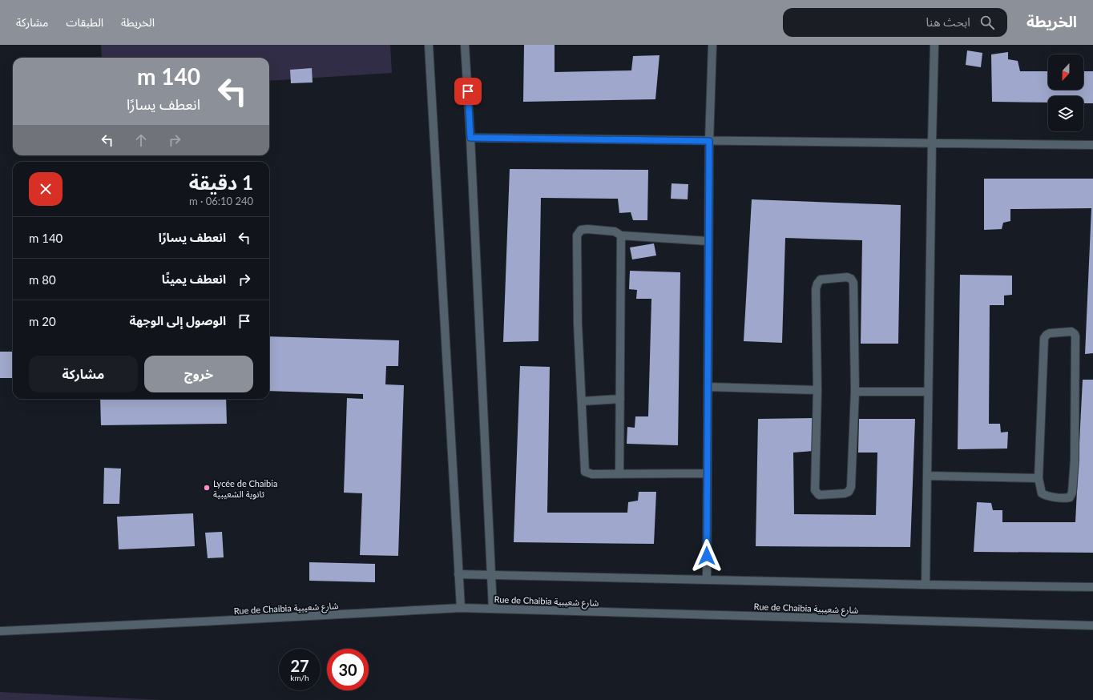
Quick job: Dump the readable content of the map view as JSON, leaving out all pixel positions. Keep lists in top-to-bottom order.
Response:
{
  "streets": {
    "street": ["Rue de Chaibia شارع شعيبية"]
  },
  "places": ["Lycée de Chaibia ثانوية الشعيبية"],
  "north": "bottom",
  "page": {
    "header": "الخريطة",
    "search": "ابحث هنا",
    "nav": ["الخريطة", "الطبقات", "مشاركة"],
    "turn": ["140 m", "انعطف يسارًا"],
    "heading": ["1 دقيقة", "240 m · 06:10"],
    "list": [
      {
        "name": "انعطف يسارًا",
        "value": "140 m"
      },
      {
        "name": "انعطف يمينًا",
        "value": "80 m"
      },
      {
        "name": "الوصول إلى الوجهة",
        "value": "20 m"
      }
    ],
    "buttons": ["خروج", "مشاركة"],
    "speed": "27 km/h",
    "limit": "30"
  }
}
